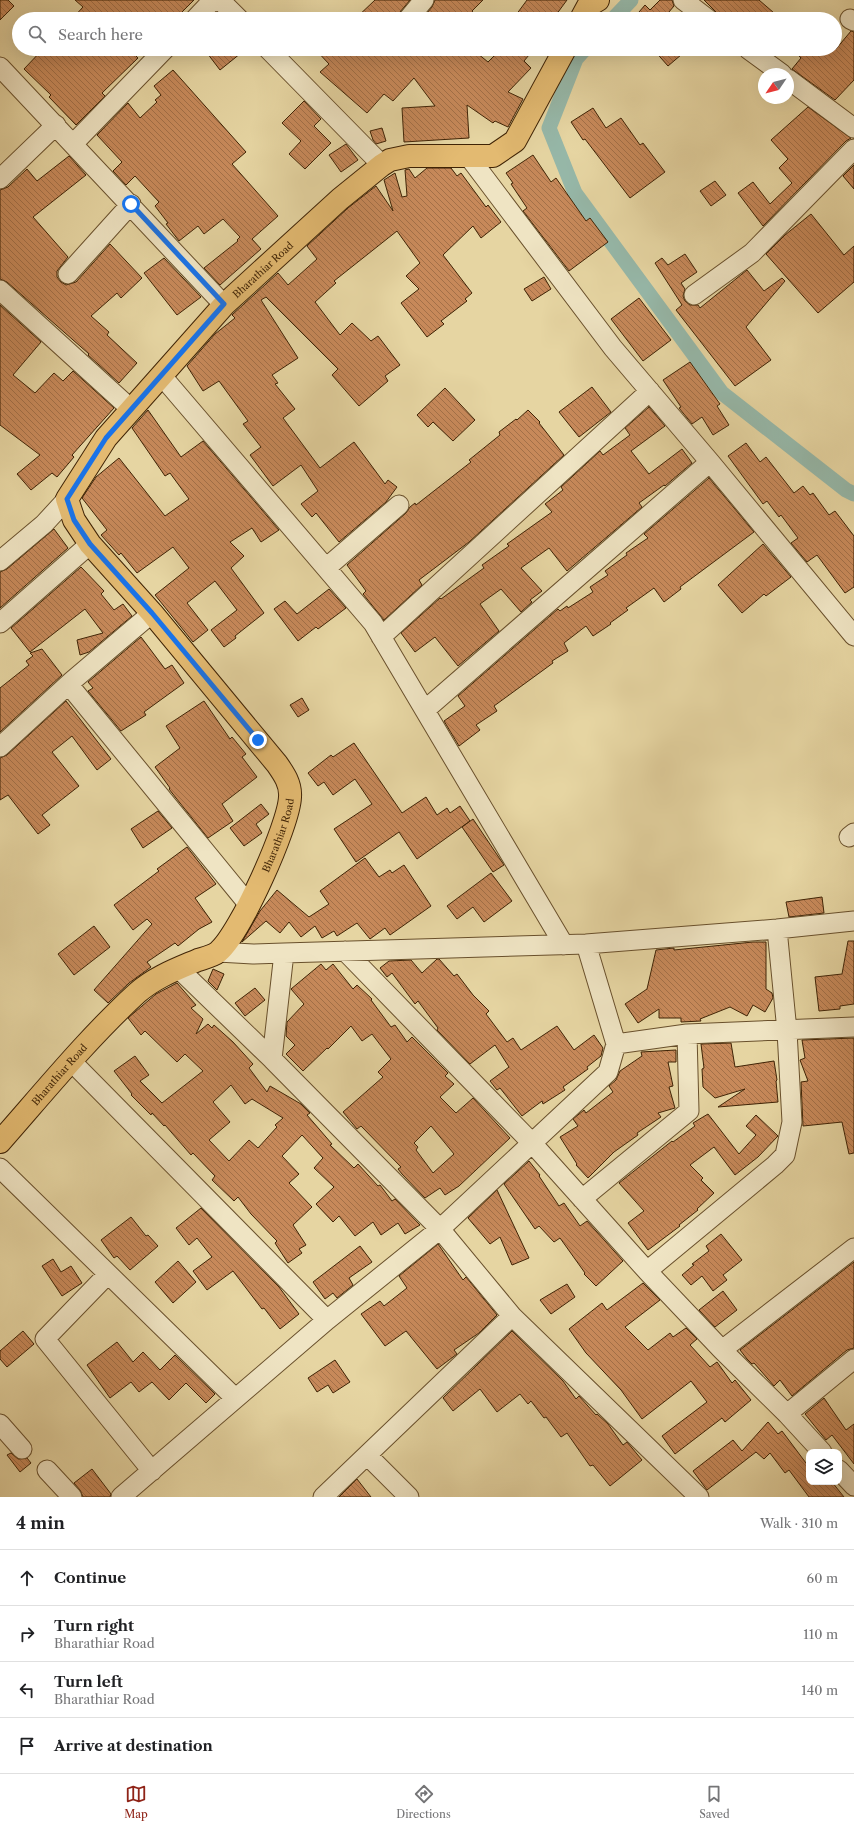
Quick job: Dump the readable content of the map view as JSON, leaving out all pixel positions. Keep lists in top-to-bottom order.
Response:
{
  "streets": {
    "main road": ["Bharathiar Road"]
  },
  "north": "bottom left",
  "page": {
    "search": "Search here",
    "heading": ["4 min", "Walk · 310 m"],
    "list": [
      ["Continue", "60 m"],
      ["Turn right", "Bharathiar Road", "110 m"],
      ["Turn left", "Bharathiar Road", "140 m"],
      "Arrive at destination"
    ],
    "nav": ["Map", "Directions", "Saved"]
  }
}
